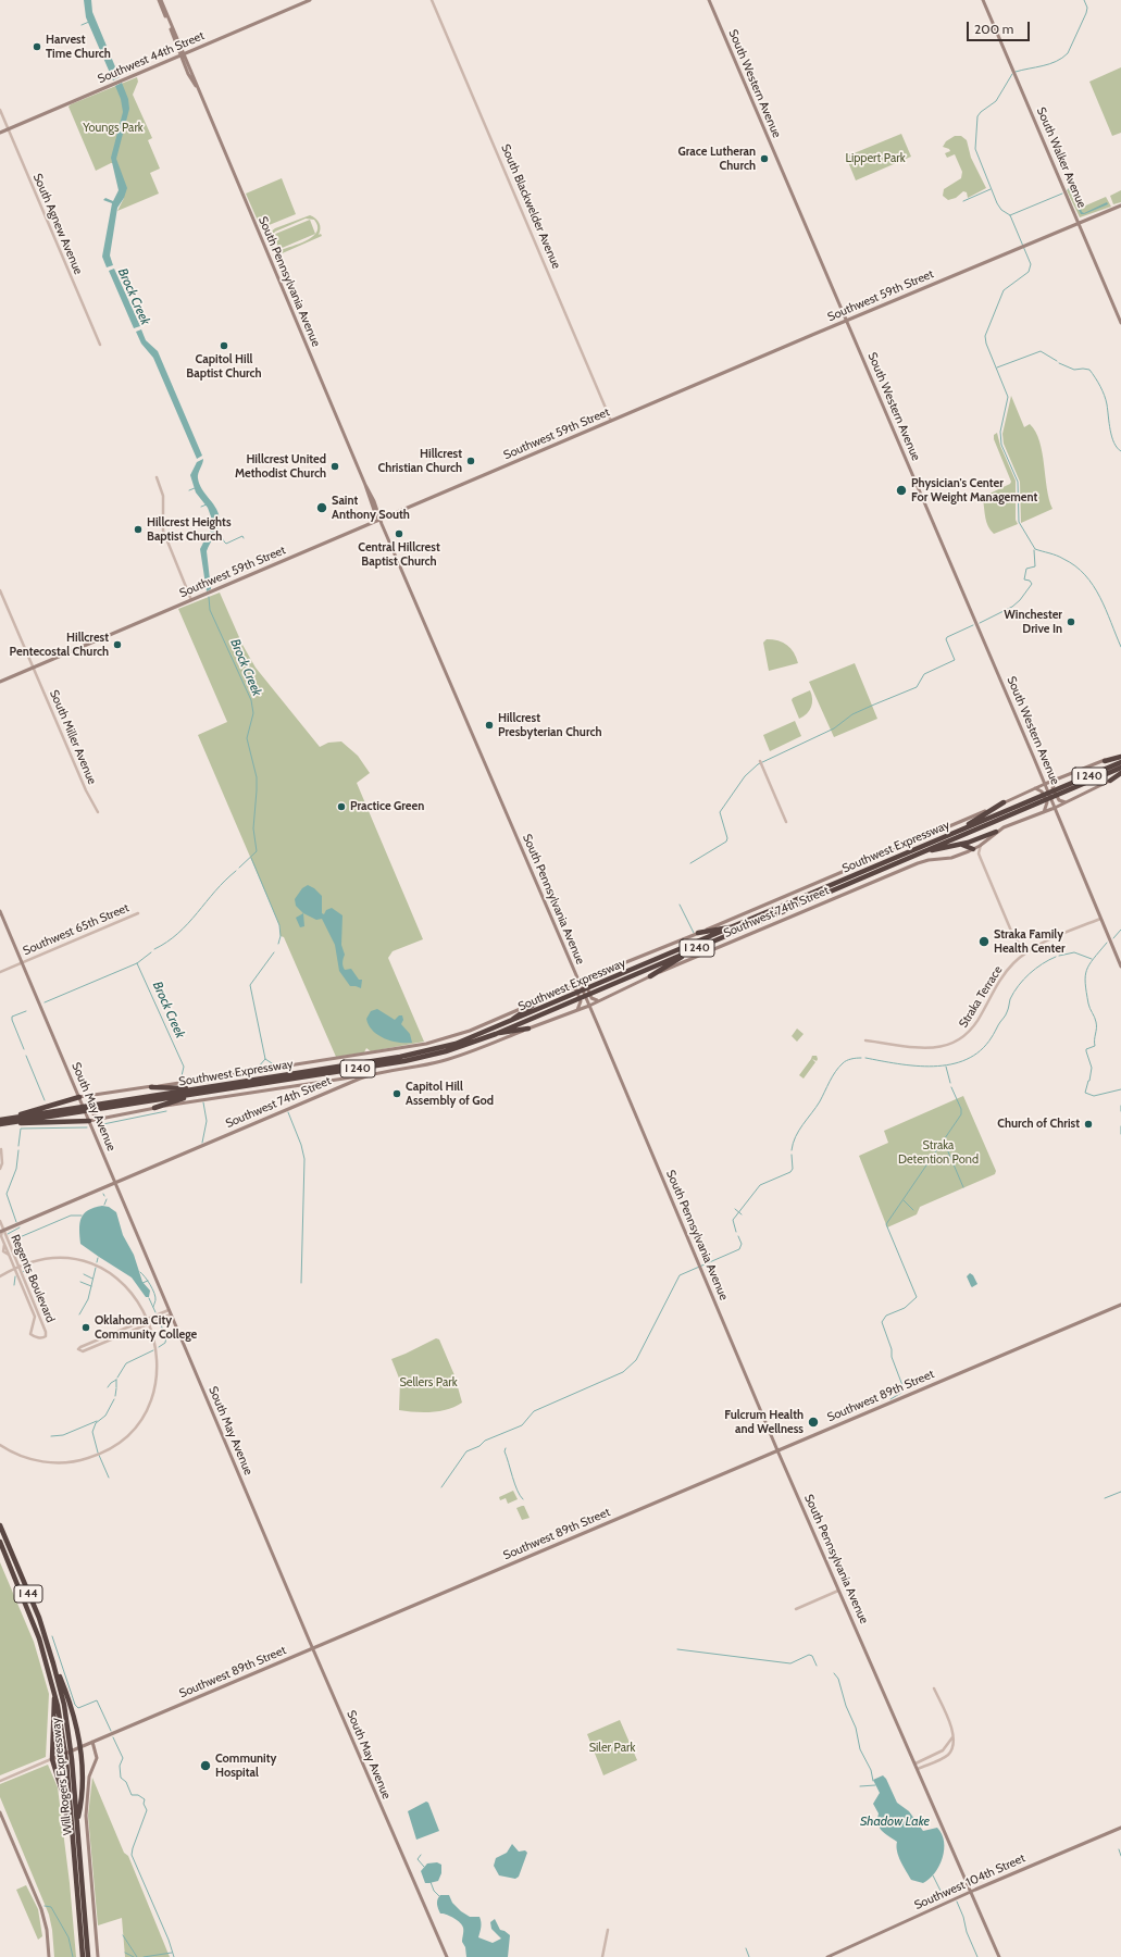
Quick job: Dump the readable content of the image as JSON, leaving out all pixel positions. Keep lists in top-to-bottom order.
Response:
{
  "streets": {
    "highway": [
      "I 240",
      "Southwest Expressway",
      "I 44",
      "Will Rogers Expressway"
    ],
    "main road": [
      "Southwest 44th Street",
      "South Western Avenue",
      "South Walker Avenue",
      "South Pennsylvania Avenue",
      "Southwest 59th Street",
      "Southwest 74th Street",
      "South May Avenue",
      "Southwest 89th Street",
      "Southwest 104th Street"
    ],
    "street": [
      "South Blackwelder Avenue",
      "South Agnew Avenue",
      "South Miller Avenue",
      "Southwest 65th Street",
      "Straka Terrace",
      "Regents Boulevard"
    ]
  },
  "crossings": [
    ["Southwest 44th Street", "South Agnew Avenue"],
    ["Southwest 44th Street", "South Pennsylvania Avenue"],
    ["South Western Avenue", "Southwest 59th Street"],
    ["South Western Avenue", "Southwest 74th Street"],
    ["South Western Avenue", "Straka Terrace"],
    ["South Walker Avenue", "Southwest 59th Street"],
    ["South Blackwelder Avenue", "Southwest 59th Street"],
    ["South Pennsylvania Avenue", "Southwest 59th Street"],
    ["South Pennsylvania Avenue", "Southwest 74th Street"],
    ["South Pennsylvania Avenue", "Southwest 89th Street"],
    ["South Pennsylvania Avenue", "Southwest 104th Street"],
    ["Southwest 59th Street", "South Miller Avenue"],
    ["Southwest 74th Street", "South May Avenue"],
    ["Southwest 74th Street", "Regents Boulevard"],
    ["Southwest 65th Street", "South May Avenue"],
    ["South May Avenue", "Southwest 89th Street"]
  ],
  "water": ["Brock Creek", "Shadow Lake"],
  "parks": [
    "Youngs Park",
    "Lippert Park",
    "Straka Detention Pond",
    "Sellers Park",
    "Siler Park"
  ],
  "places": [
    "Harvest Time Church",
    "Grace Lutheran Church",
    "Capitol Hill Baptist Church",
    "Hillcrest Christian Church",
    "Hillcrest United Methodist Church",
    "Physician's Center For Weight Management",
    "Saint Anthony South",
    "Hillcrest Heights Baptist Church",
    "Central Hillcrest Baptist Church",
    "Winchester Drive In",
    "Hillcrest Pentecostal Church",
    "Hillcrest Presbyterian Church",
    "Practice Green",
    "Straka Family Health Center",
    "Capitol Hill Assembly of God",
    "Church of Christ",
    "Oklahoma City Community College",
    "Fulcrum Health and Wellness",
    "Community Hospital"
  ],
  "scale_bar": "200 m"
}
